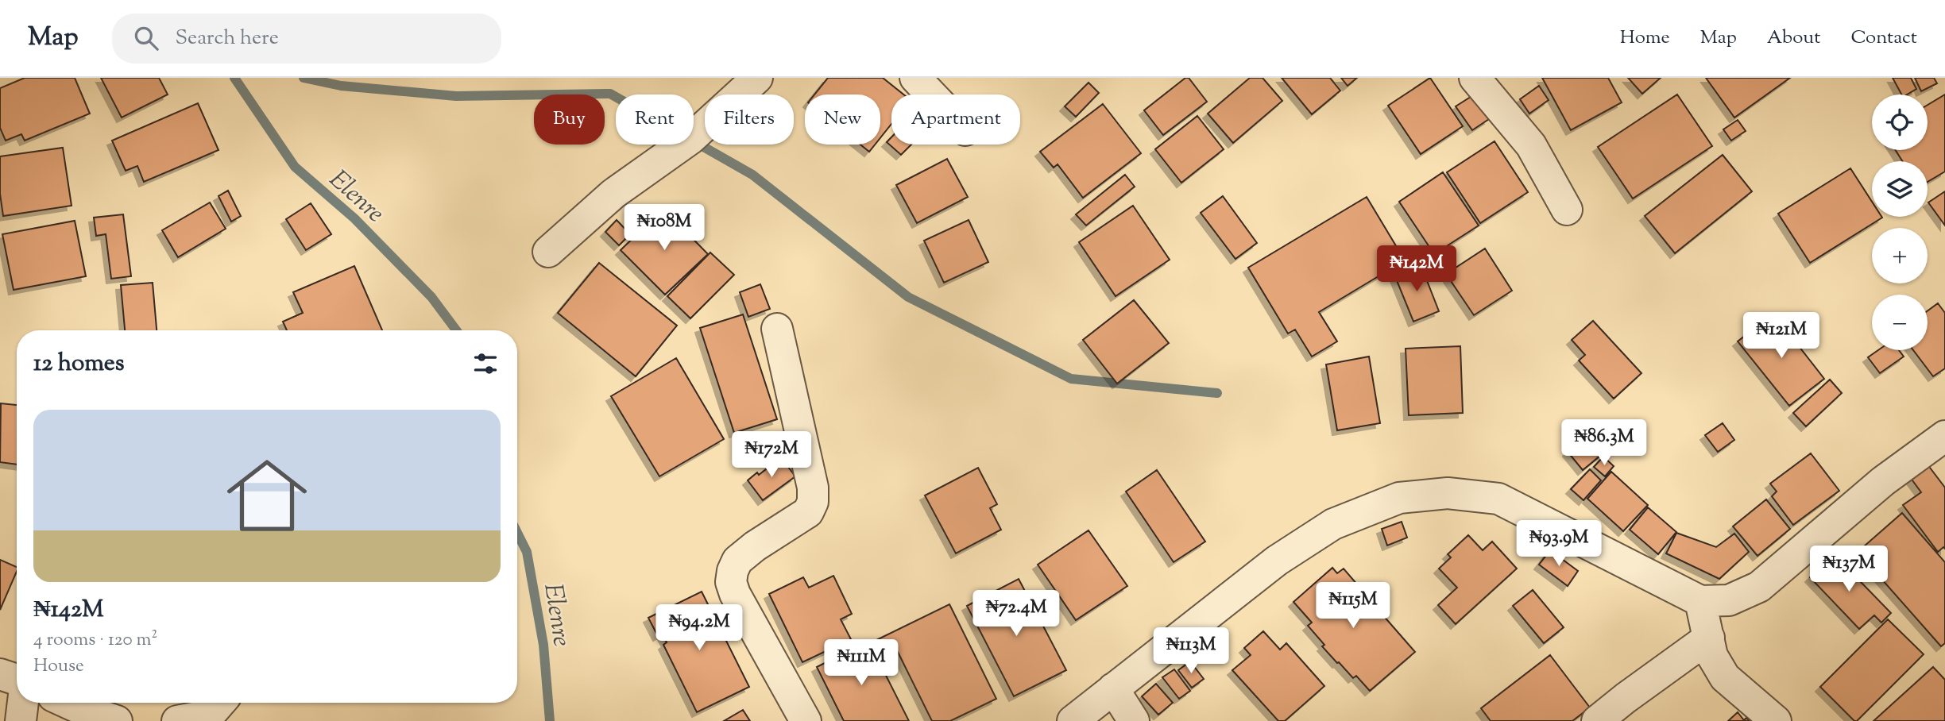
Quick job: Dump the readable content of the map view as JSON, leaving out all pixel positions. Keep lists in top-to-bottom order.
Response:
{
  "water": ["Elenre"],
  "page": {
    "header": "Map",
    "search": "Search here",
    "nav": [
      "Home",
      "Map",
      "About",
      "Contact"
    ],
    "map_buttons": ["+", "−"],
    "chip": [
      "Buy",
      "Rent",
      "Filters",
      "New",
      "Apartment"
    ],
    "price": [
      "₦108M",
      "₦142M",
      "₦121M",
      "₦86.3M",
      "₦172M",
      "₦93.9M",
      "₦137M",
      "₦115M",
      "₦72.4M",
      "₦94.2M",
      "₦113M",
      "₦111M"
    ],
    "heading": "12 homes",
    "list": [
      {
        "name": "₦142M",
        "note": "4 rooms · 120 m² · House"
      }
    ]
  }
}
